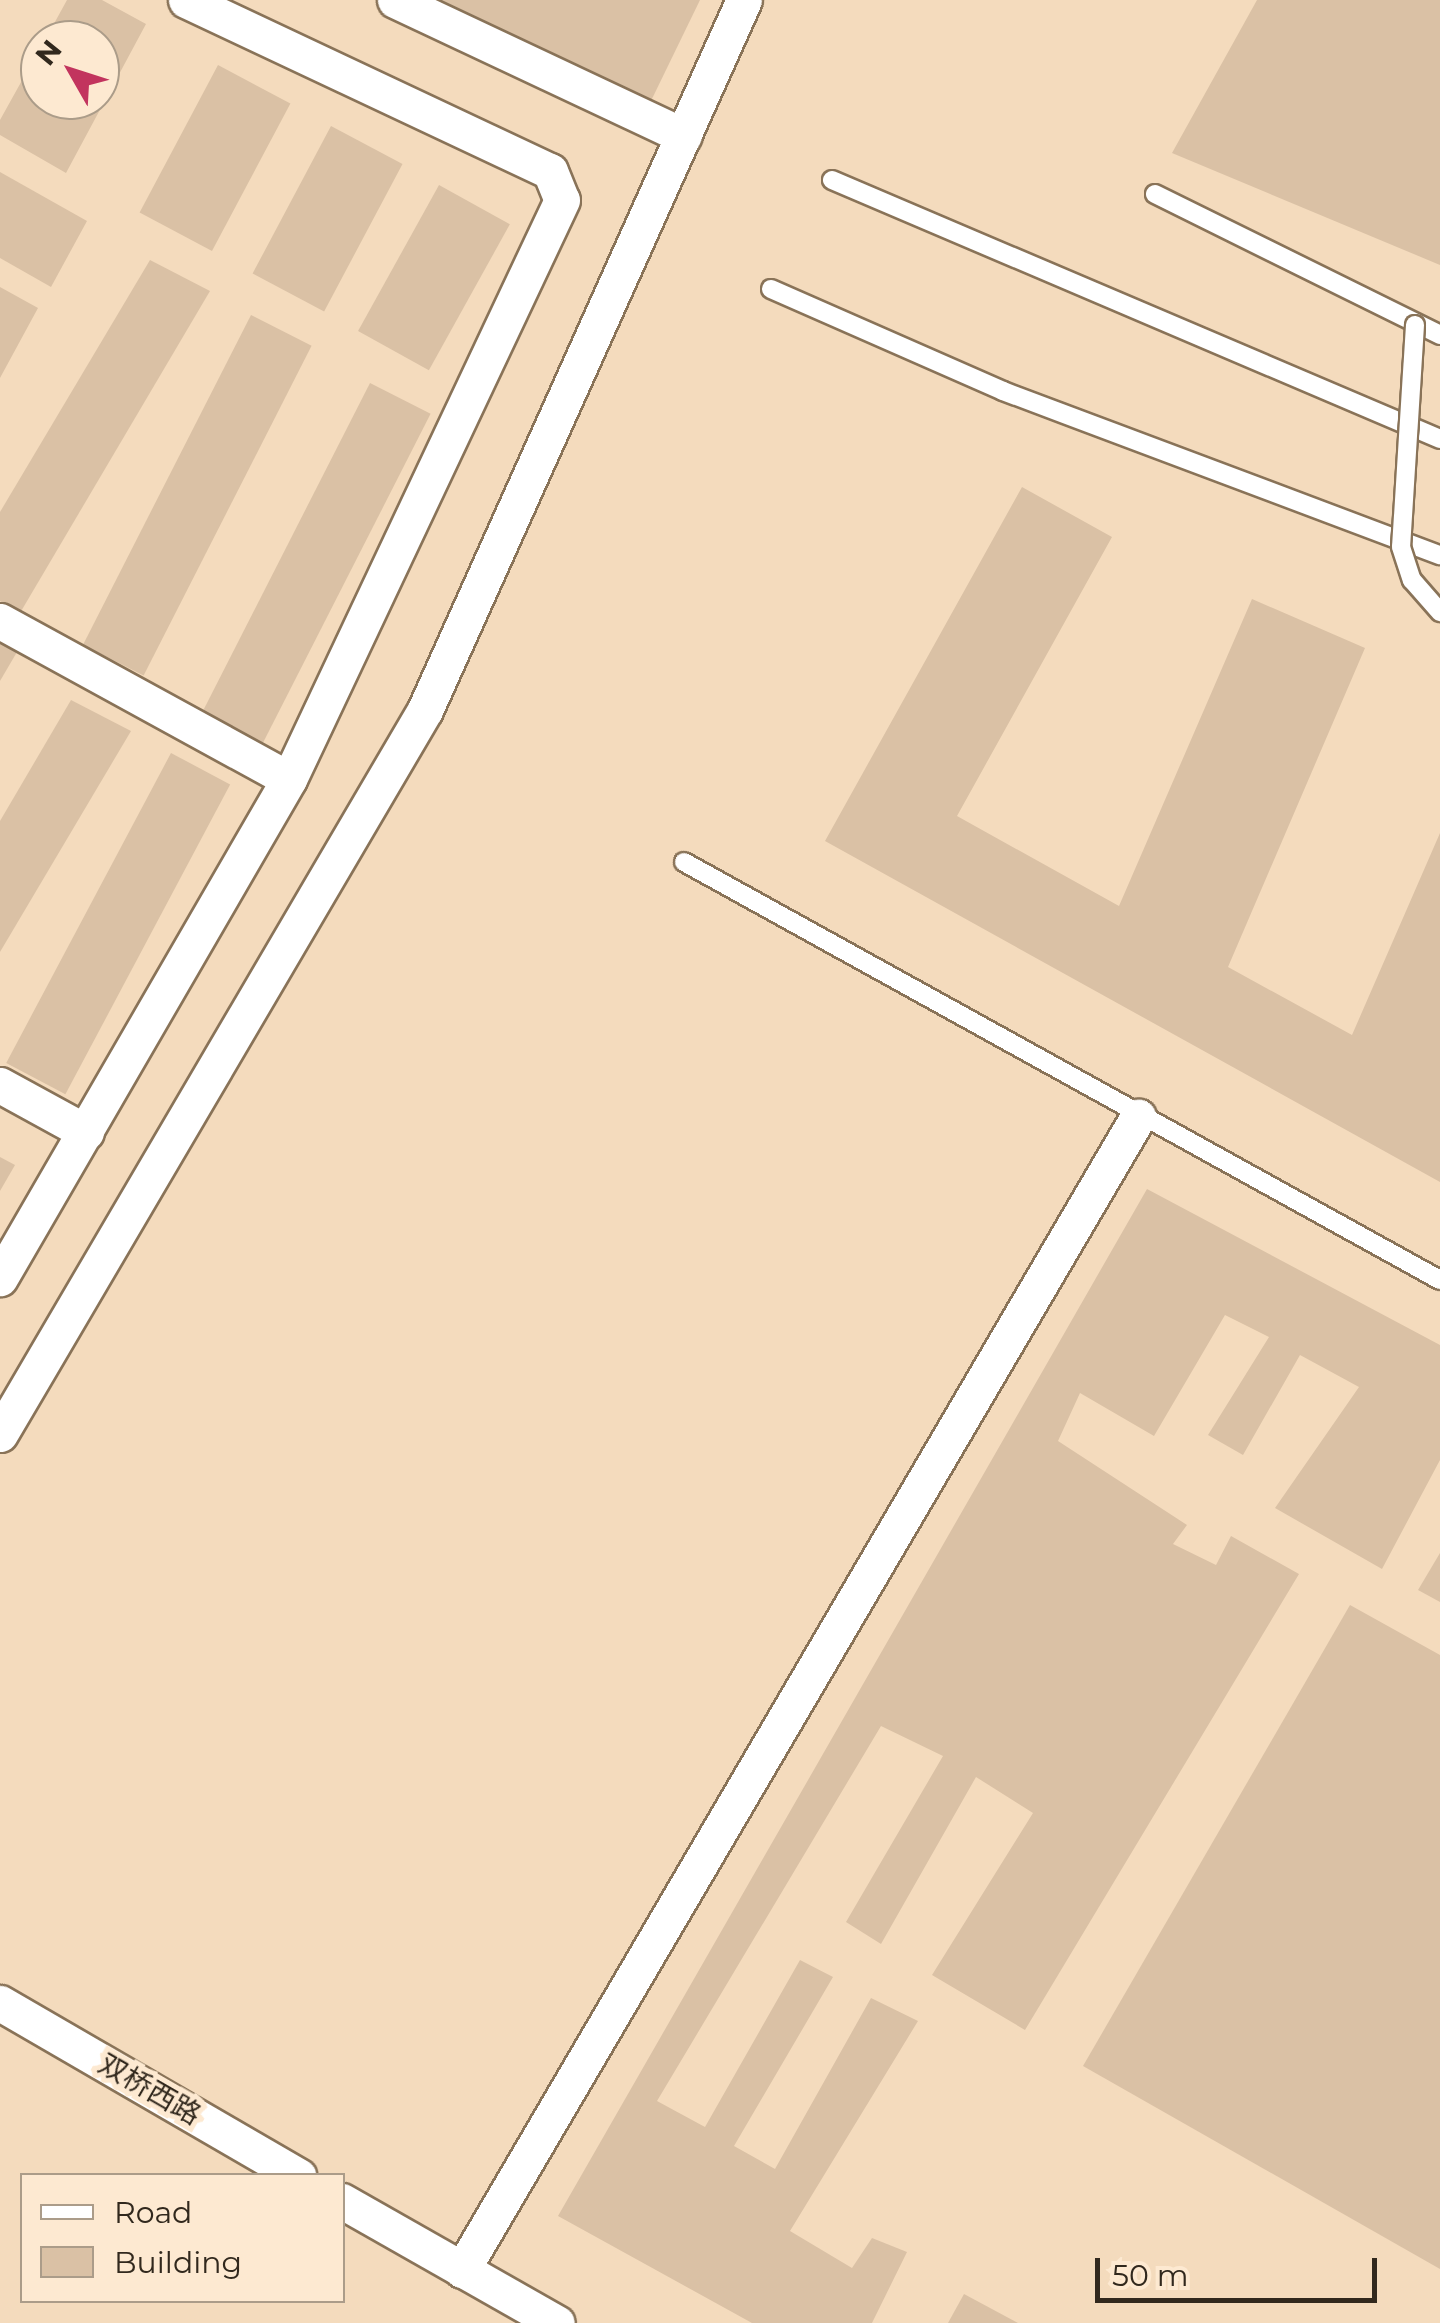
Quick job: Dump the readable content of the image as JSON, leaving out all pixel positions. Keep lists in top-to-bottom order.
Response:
{
  "streets": {
    "street": ["双桥西路"]
  },
  "legend": ["Road", "Building"],
  "scale_bar": "50 m",
  "north": "top left"
}
